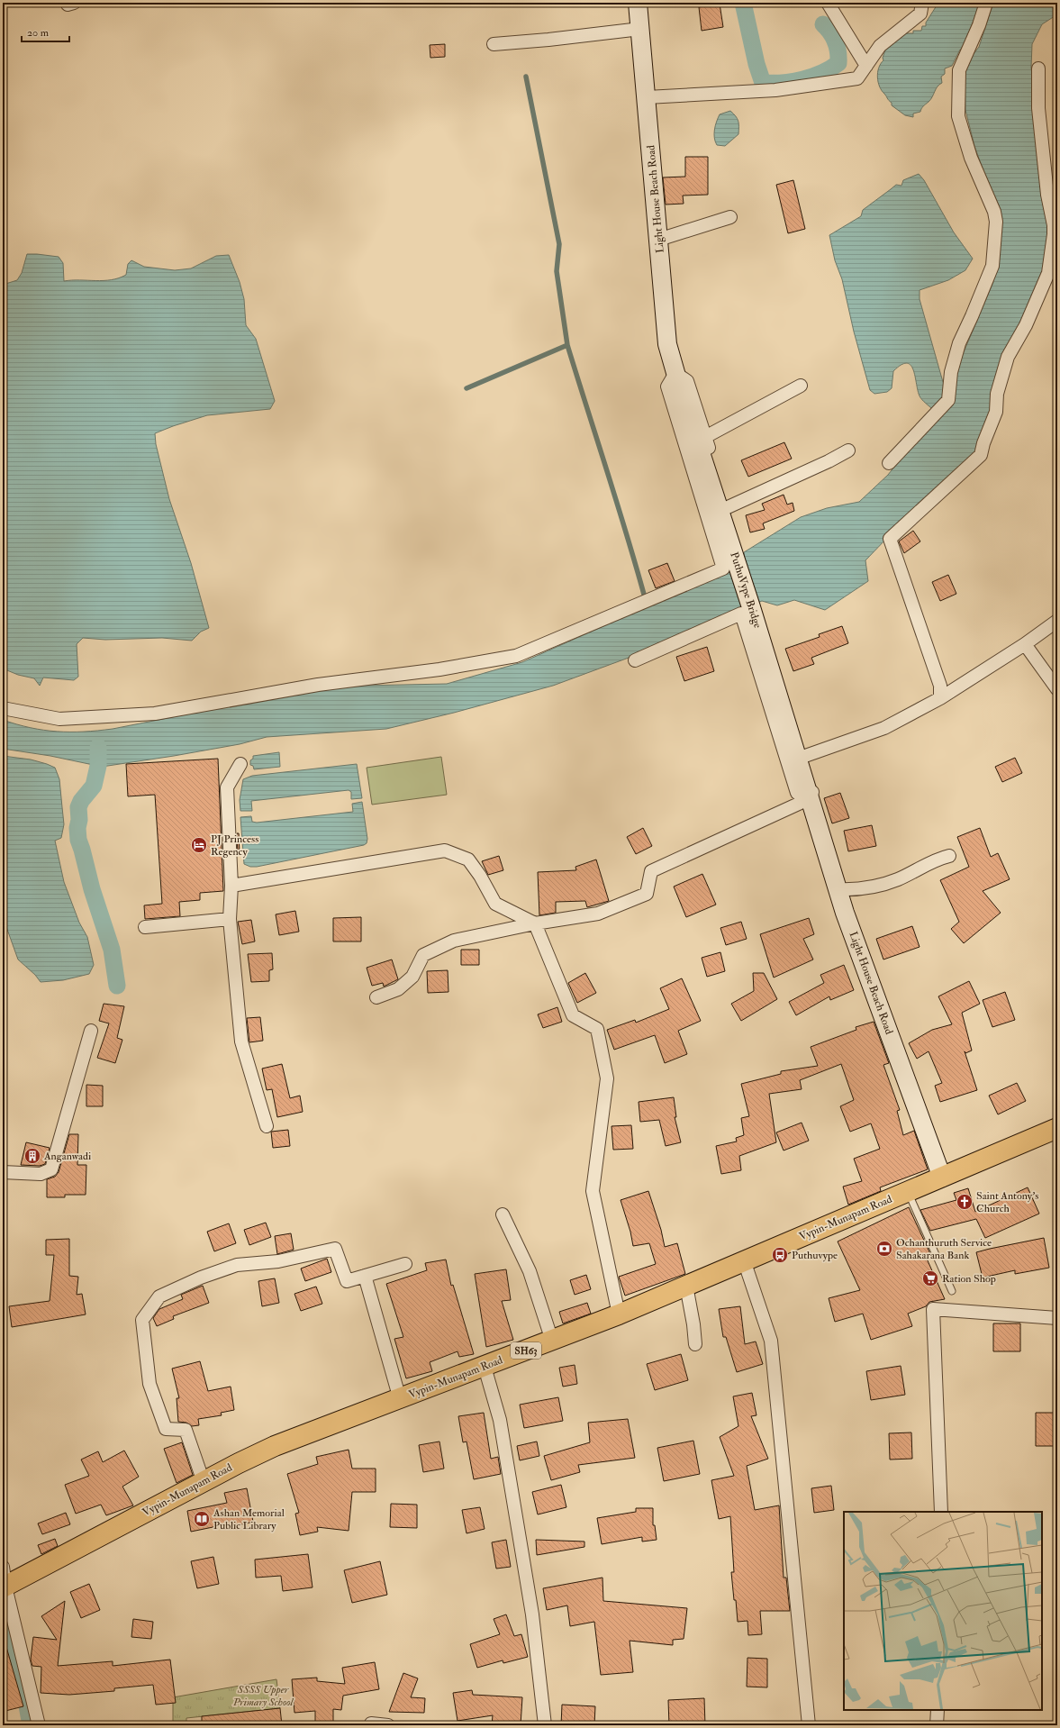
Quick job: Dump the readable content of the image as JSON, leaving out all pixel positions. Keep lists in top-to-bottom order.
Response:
{
  "streets": {
    "main road": [
      "Light House Beach Road",
      "PuthuVype Bridge",
      "Vypin-Munapam Road",
      "SH63"
    ]
  },
  "crossings": [
    ["Light House Beach Road", "PuthuVype Bridge"],
    ["Light House Beach Road", "Vypin-Munapam Road"]
  ],
  "parks": ["SSSS Upper Primary School"],
  "places": {
    "hotel": ["PJ Princess Regency"],
    "building": ["Anganwadi"],
    "church": ["Saint Antony's Church"],
    "bank": ["Ochanthuruth Service Sahakarana Bank"],
    "bus stop": ["Puthuvype"],
    "supermarket": ["Ration Shop"],
    "library": ["Ashan Memorial Public Library"]
  },
  "scale_bar": "20 m"
}
